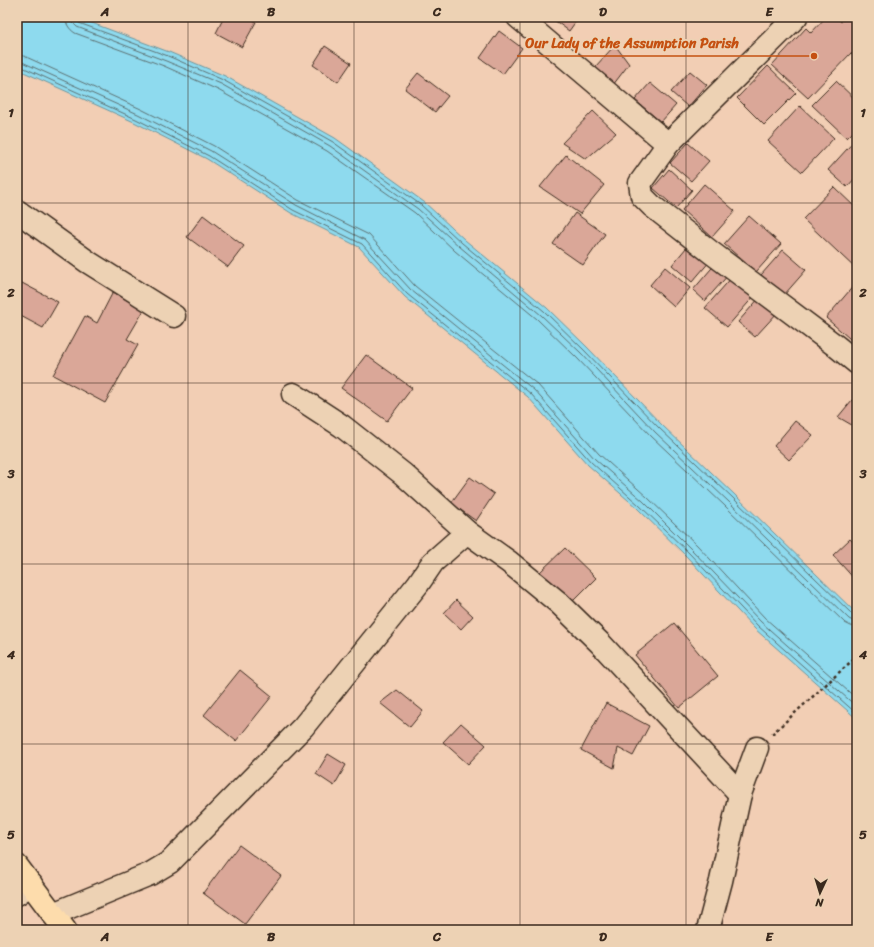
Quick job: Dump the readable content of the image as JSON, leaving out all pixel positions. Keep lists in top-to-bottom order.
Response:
{
  "places": ["Our Lady of the Assumption Parish"],
  "north": "bottom",
  "grid": {
    "columns": [
      "A",
      "B",
      "C",
      "D",
      "E"
    ],
    "rows": [
      "1",
      "2",
      "3",
      "4",
      "5"
    ]
  }
}
